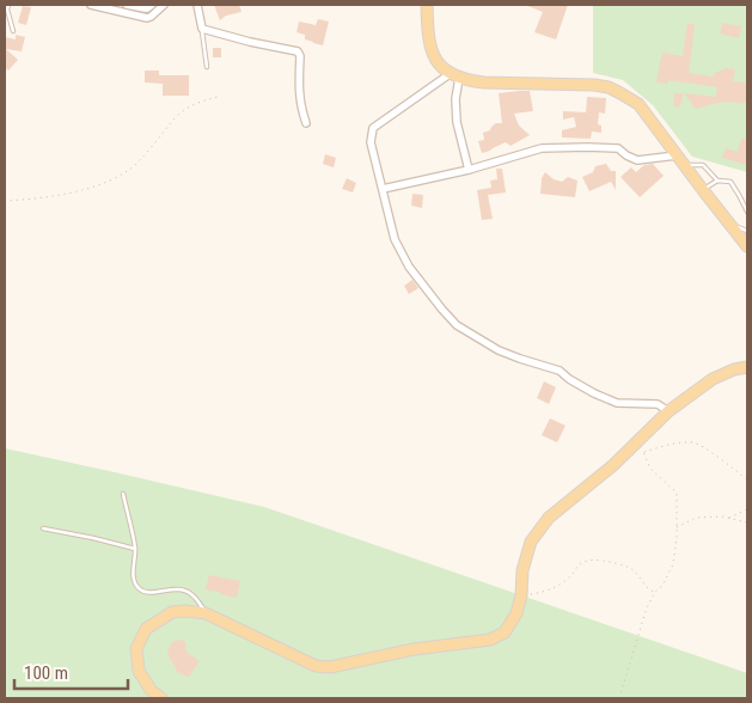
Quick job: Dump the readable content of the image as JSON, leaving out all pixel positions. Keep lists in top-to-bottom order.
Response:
{
  "scale_bar": "100 m"
}
